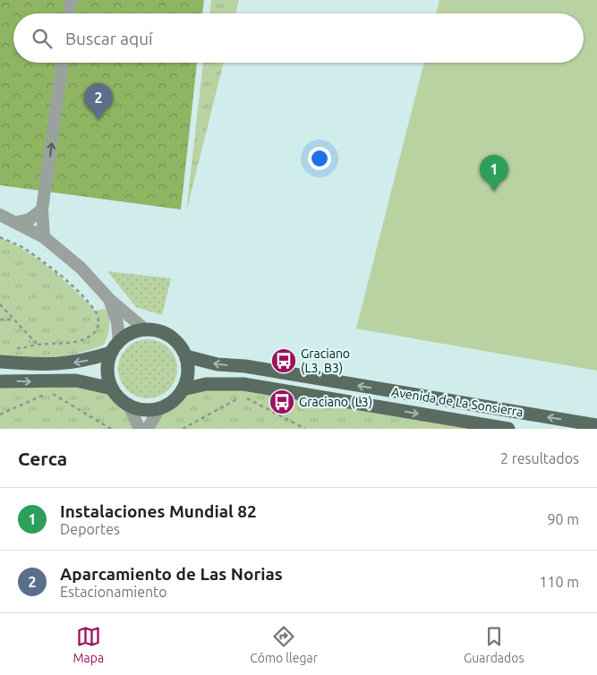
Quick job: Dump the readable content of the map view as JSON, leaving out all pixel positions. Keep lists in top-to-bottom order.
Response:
{
  "streets": {
    "main road": ["Avenida de La Sonsierra"]
  },
  "places": {
    "bus stop": ["Graciano (L3, B3)", "Graciano (L3)"]
  },
  "page": {
    "search": "Buscar aquí",
    "pins": ["2", "1"],
    "heading": ["Cerca", "2 resultados"],
    "list": [
      {
        "mark": "1",
        "name": "Instalaciones Mundial 82",
        "note": "Deportes",
        "value": "90 m"
      },
      {
        "mark": "2",
        "name": "Aparcamiento de Las Norias",
        "note": "Estacionamiento",
        "value": "110 m"
      }
    ],
    "nav": ["Mapa", "Cómo llegar", "Guardados"]
  }
}
